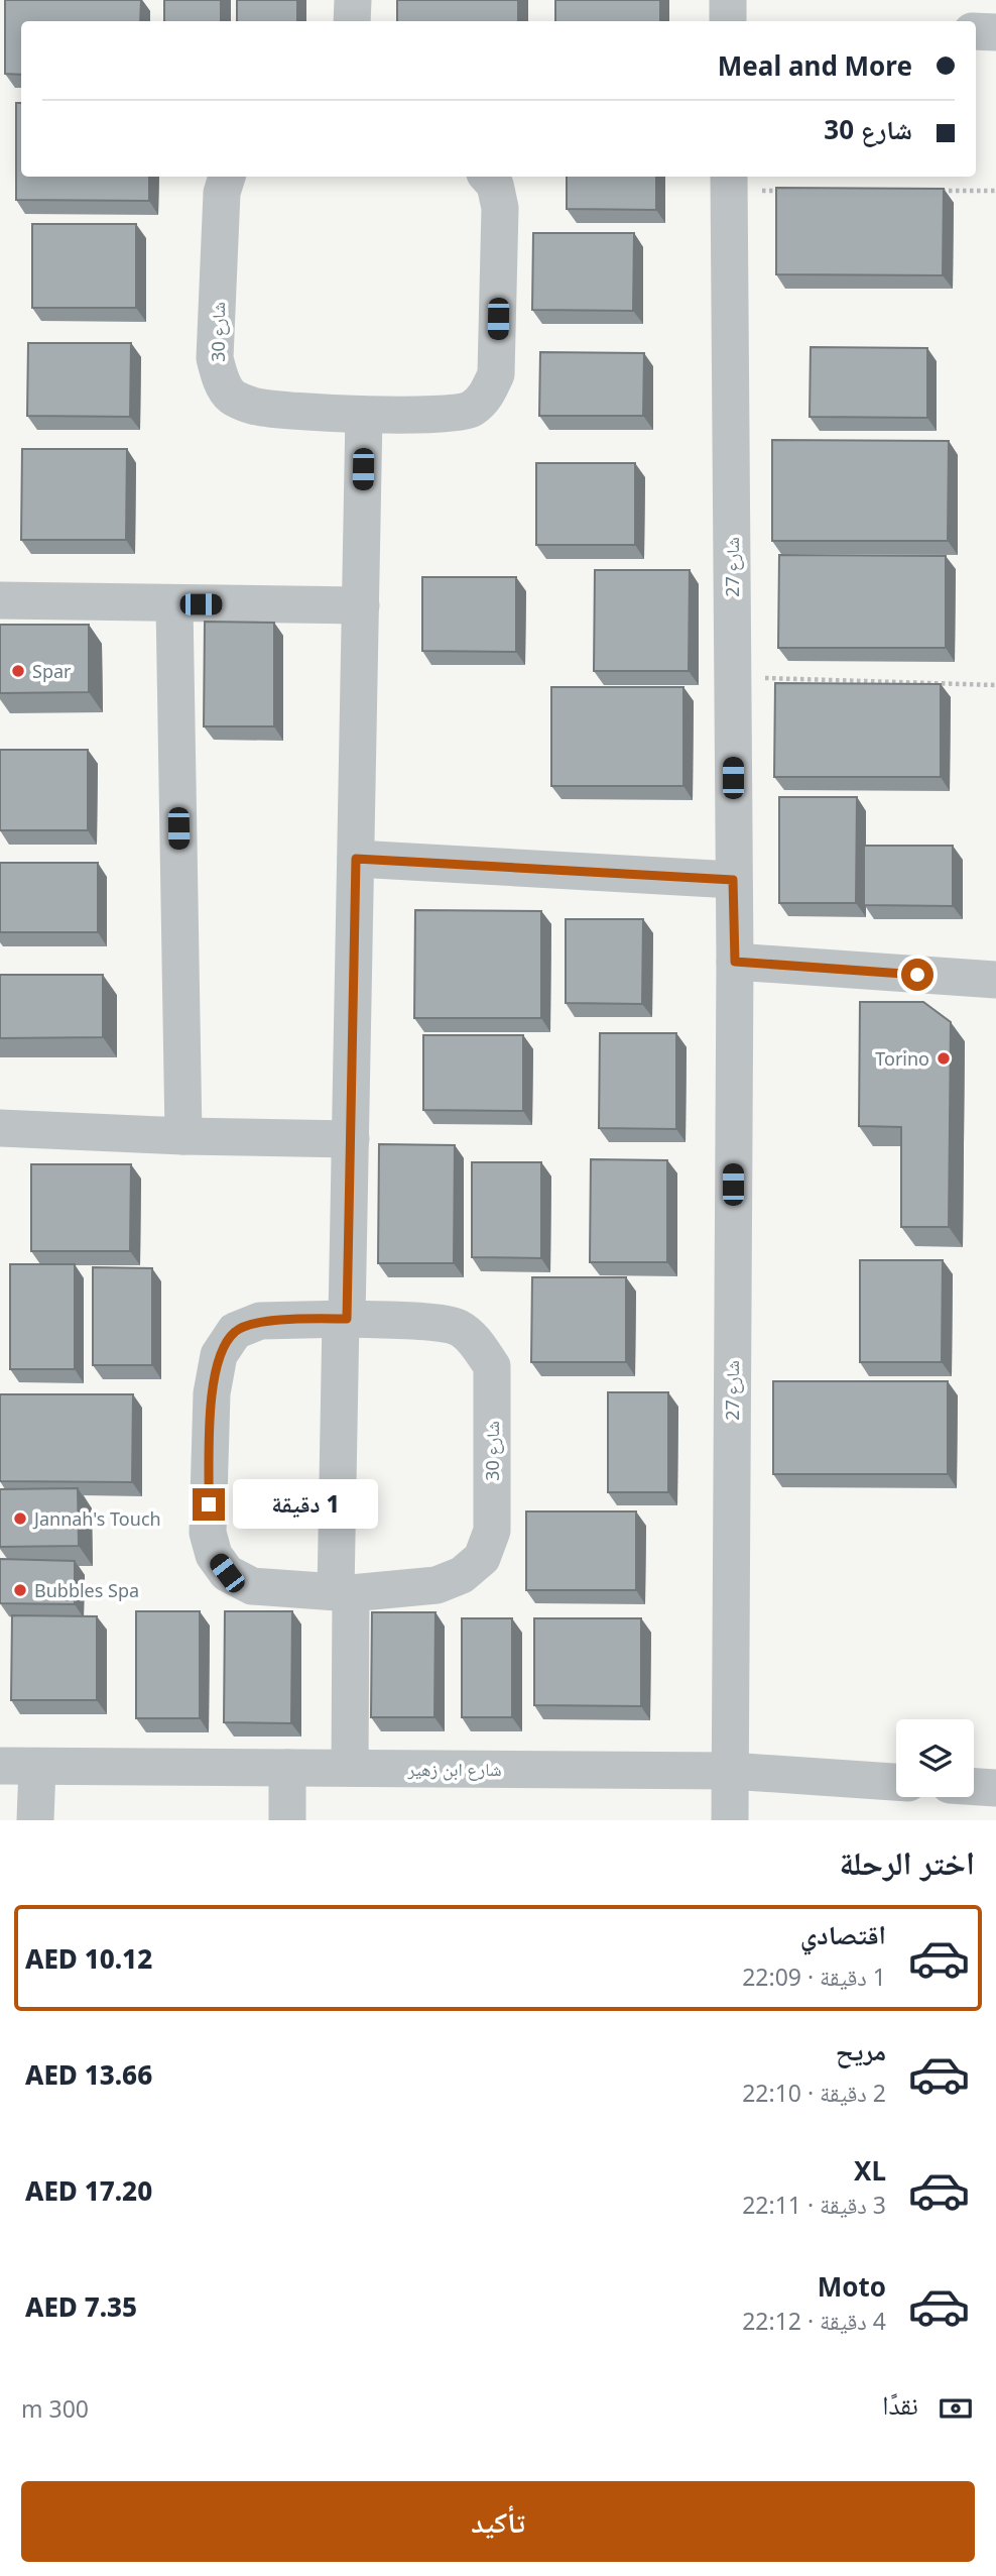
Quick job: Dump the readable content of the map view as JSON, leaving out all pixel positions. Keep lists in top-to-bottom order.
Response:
{
  "streets": {
    "street": ["شارع 30", "شارع 27", "شارع ابن زهير"]
  },
  "crossings": [
    ["شارع 27", "شارع ابن زهير"]
  ],
  "places": [
    "Spar",
    "Torino",
    "Jannah's Touch",
    "Bubbles Spa"
  ],
  "page": {
    "banner": ["Meal and More", "شارع 30"],
    "bubble": "1 دقيقة",
    "heading": "اختر الرحلة",
    "list": [
      {
        "name": "اقتصادي",
        "note": "1 دقيقة · 22:09",
        "value": "AED 10.12"
      },
      {
        "name": "مريح",
        "note": "2 دقيقة · 22:10",
        "value": "AED 13.66"
      },
      {
        "name": "XL",
        "note": "3 دقيقة · 22:11",
        "value": "AED 17.20"
      },
      {
        "name": "Moto",
        "note": "4 دقيقة · 22:12",
        "value": "AED 7.35"
      }
    ],
    "pay": ["نقدًا", "300 m"],
    "buttons": "تأكيد"
  }
}
